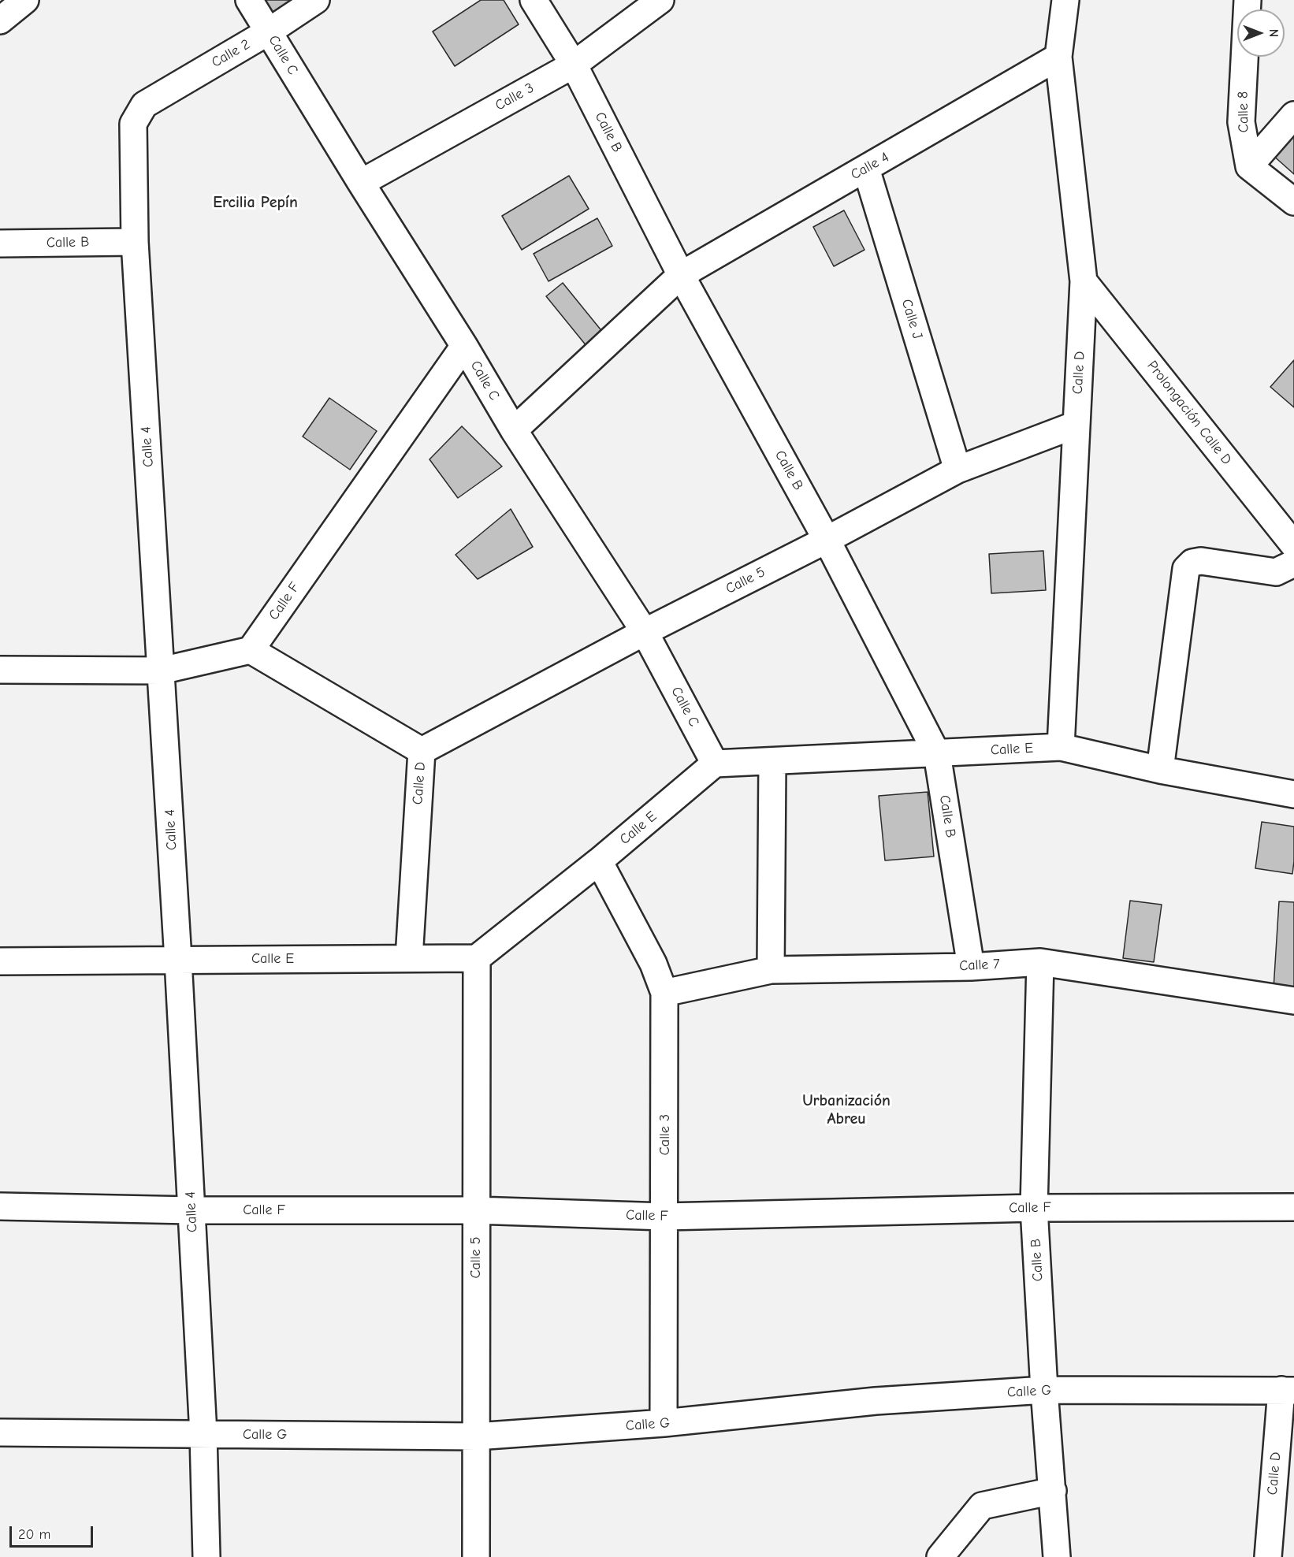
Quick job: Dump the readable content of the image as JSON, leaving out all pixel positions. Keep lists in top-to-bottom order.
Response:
{
  "streets": {
    "street": [
      "Calle 2",
      "Calle C",
      "Calle 3",
      "Calle 8",
      "Calle B",
      "Calle 4",
      "Calle J",
      "Calle D",
      "Prolongación Calle D",
      "Calle 5",
      "Calle F",
      "Calle E",
      "Calle 7",
      "Calle G"
    ]
  },
  "crossings": [
    ["Calle 2", "Calle C"],
    ["Calle 2", "Calle 4"],
    ["Calle C", "Calle 3"],
    ["Calle C", "Calle 4"],
    ["Calle C", "Calle 5"],
    ["Calle C", "Calle F"],
    ["Calle C", "Calle E"],
    ["Calle 3", "Calle B"],
    ["Calle 3", "Calle F"],
    ["Calle 3", "Calle E"],
    ["Calle 3", "Calle 7"],
    ["Calle 3", "Calle G"],
    ["Calle B", "Calle 4"],
    ["Calle B", "Calle 5"],
    ["Calle B", "Calle F"],
    ["Calle B", "Calle E"],
    ["Calle B", "Calle 7"],
    ["Calle B", "Calle G"],
    ["Calle 4", "Calle J"],
    ["Calle 4", "Calle D"],
    ["Calle 4", "Calle F"],
    ["Calle 4", "Calle E"],
    ["Calle 4", "Calle G"],
    ["Calle J", "Calle 5"],
    ["Calle D", "Prolongación Calle D"],
    ["Calle D", "Calle 5"],
    ["Calle D", "Calle F"],
    ["Calle D", "Calle E"],
    ["Calle D", "Calle G"],
    ["Calle 5", "Calle F"],
    ["Calle 5", "Calle E"],
    ["Calle 5", "Calle G"]
  ],
  "districts": ["Ercilia Pepín", "Urbanización Abreu"],
  "scale_bar": "20 m",
  "north": "right"
}
